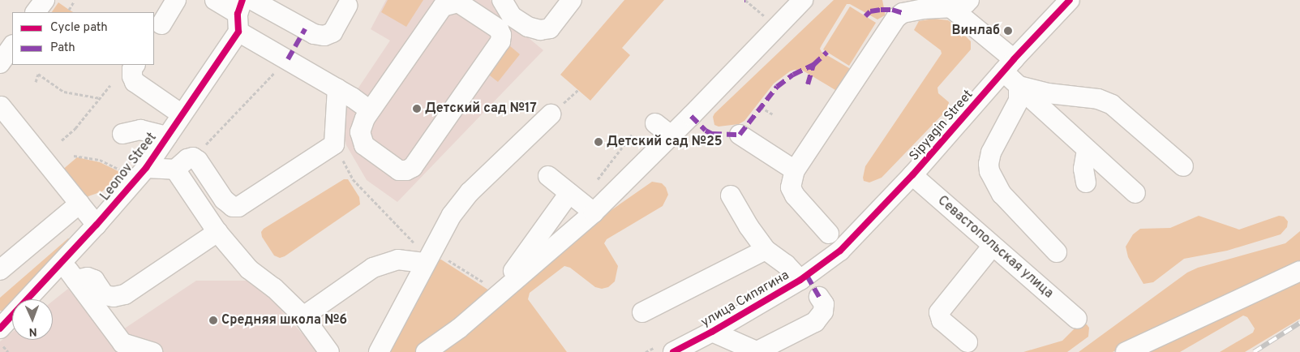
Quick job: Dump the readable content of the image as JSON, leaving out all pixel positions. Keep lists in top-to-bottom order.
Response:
{
  "streets": {
    "street": [
      "Sipyagin Street",
      "Leonov Street",
      "Севастопольская улица",
      "улица Сипягина"
    ]
  },
  "crossings": [
    ["Sipyagin Street", "Севастопольская улица"],
    ["Sipyagin Street", "улица Сипягина"]
  ],
  "places": [
    "Винлаб",
    "Детский сад №17",
    "Детский сад №25",
    "Средняя школа №6"
  ],
  "legend": ["Cycle path", "Path"],
  "north": "bottom"
}
